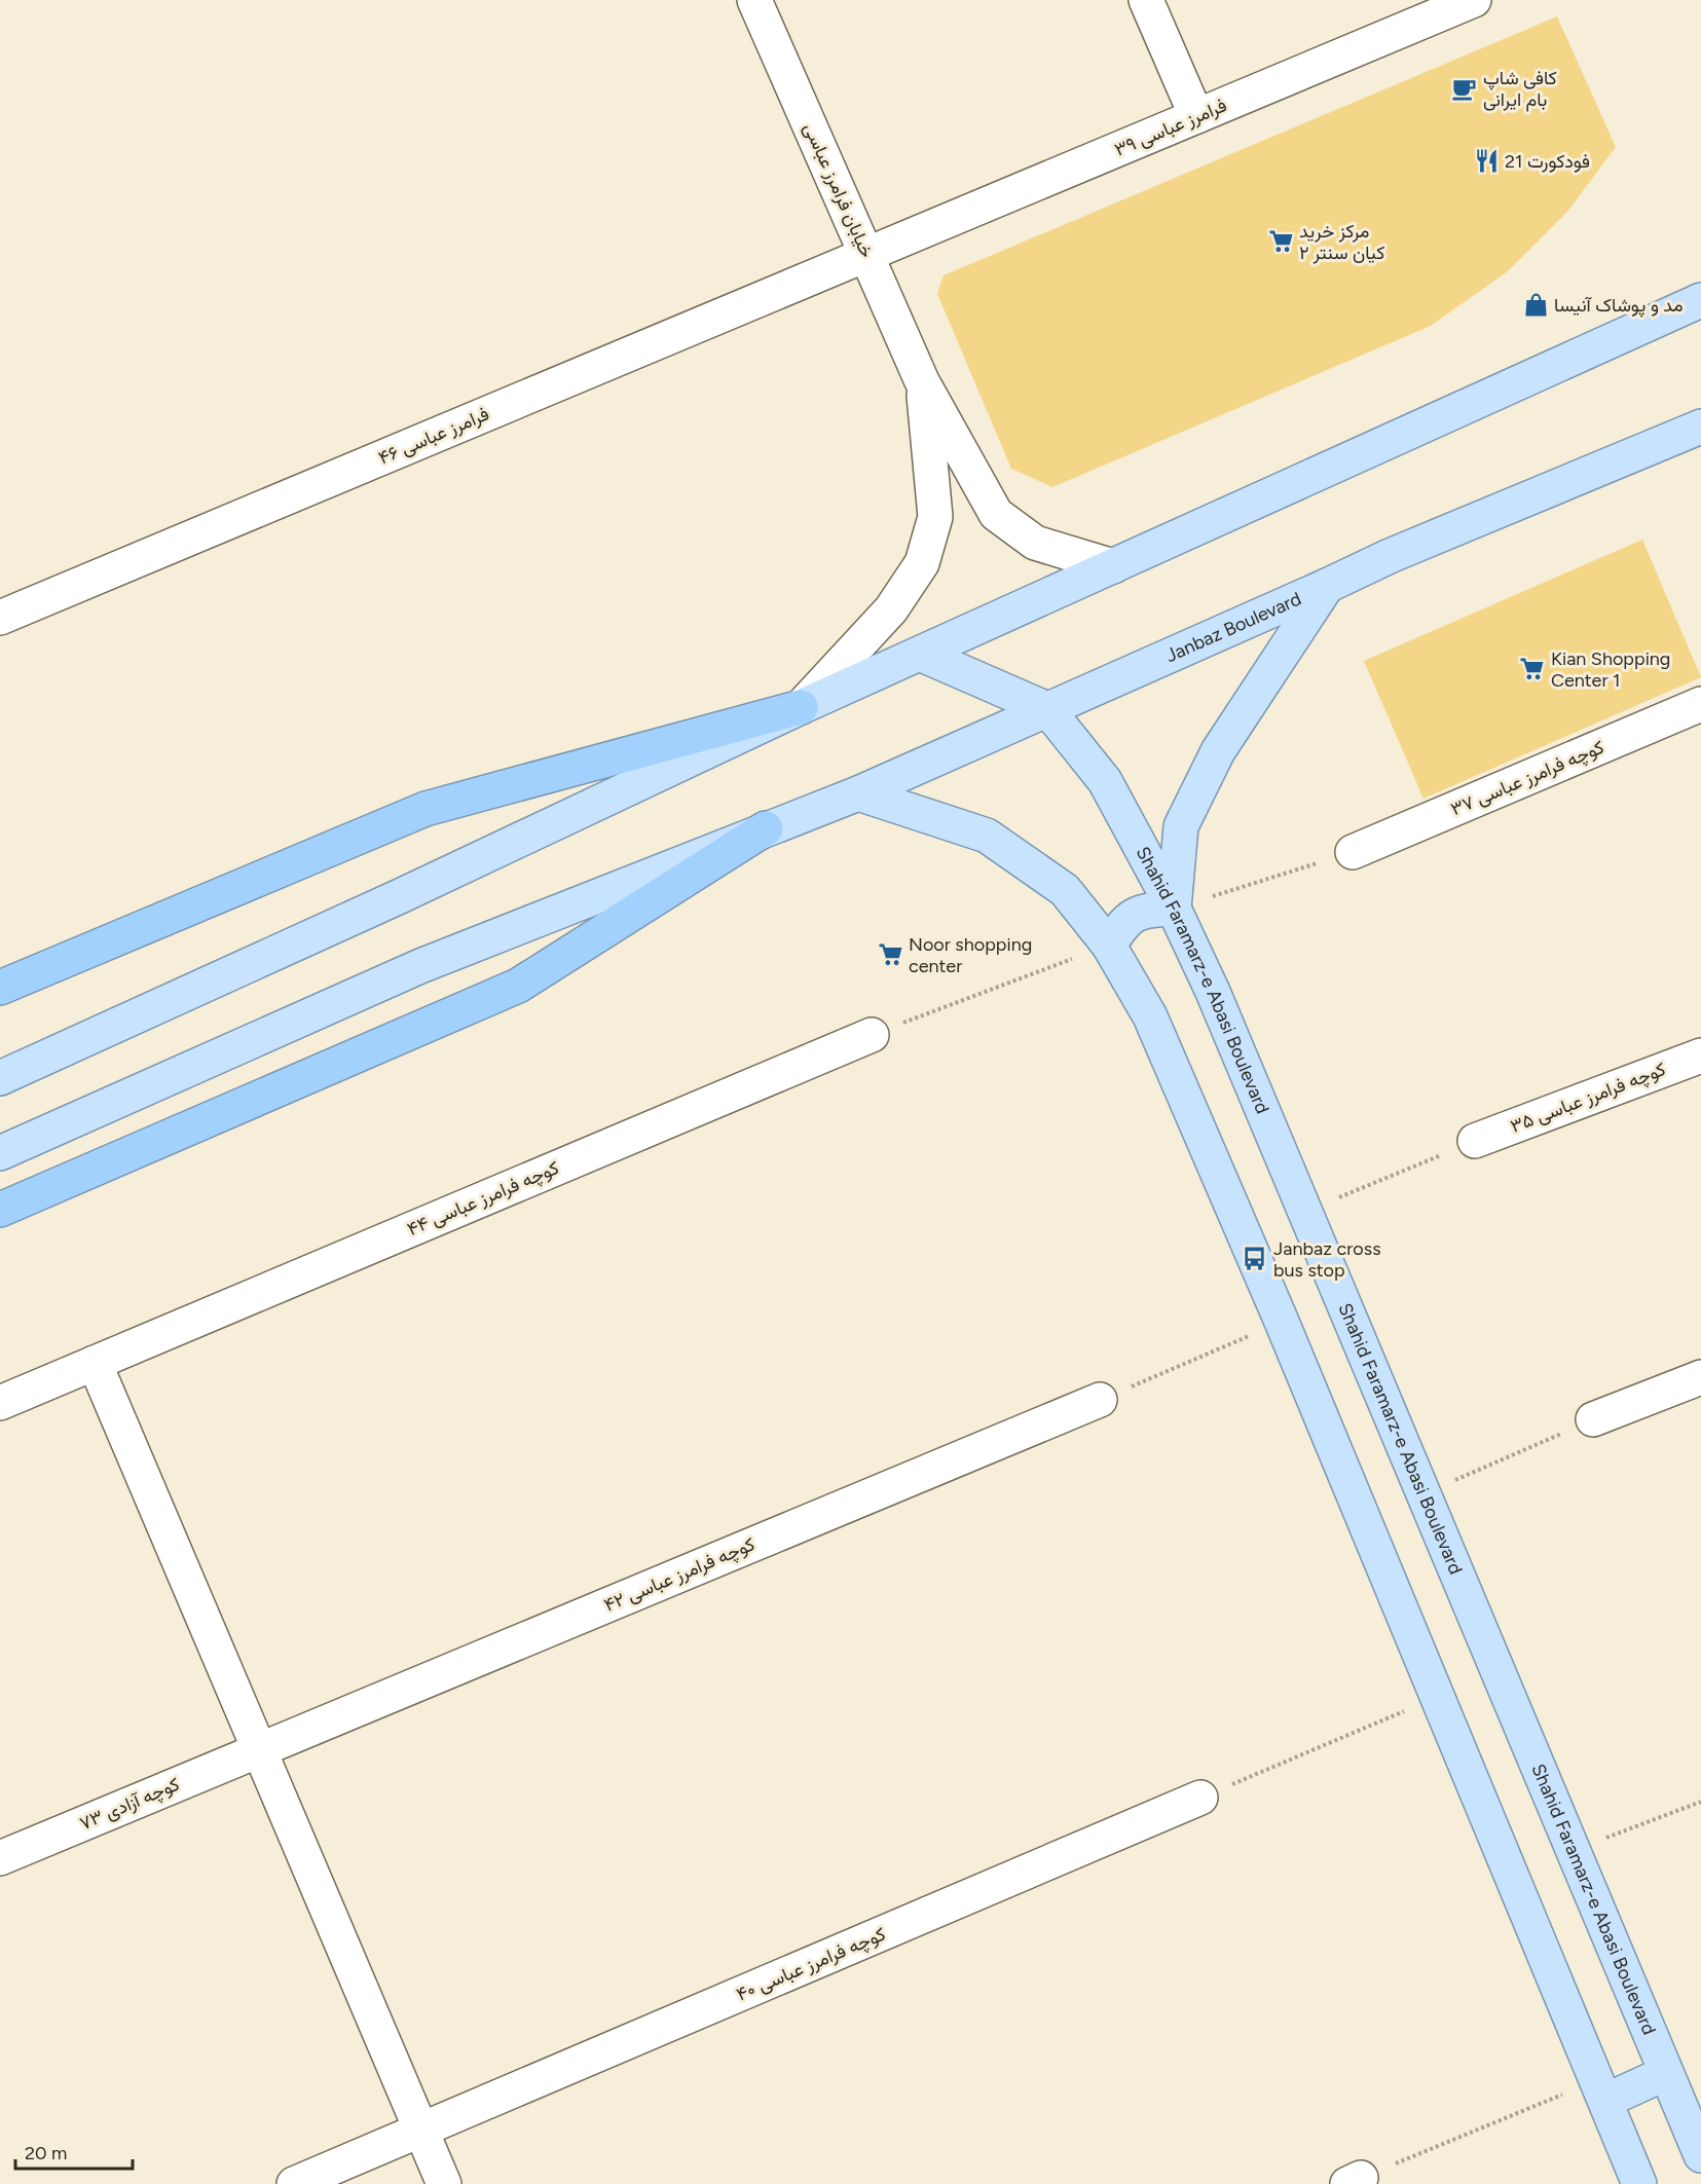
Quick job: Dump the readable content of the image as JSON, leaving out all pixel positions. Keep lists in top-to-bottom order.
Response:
{
  "streets": {
    "main road": ["Janbaz Boulevard", "Shahid Faramarz-e Abasi Boulevard"],
    "street": [
      "فرامرز عباسی ۳۹",
      "خیابان فرامرز عباسی",
      "فرامرز عباسی ۴۶",
      "کوچه فرامرز عباسی ۳۷",
      "کوچه فرامرز عباسی ۳۵",
      "کوچه فرامرز عباسی ۴۴",
      "کوچه فرامرز عباسی ۴۲",
      "کوچه آزادی ۷۳",
      "کوچه فرامرز عباسی ۴۰"
    ]
  },
  "crossings": [
    ["فرامرز عباسی ۳۹", "خیابان فرامرز عباسی"],
    ["فرامرز عباسی ۳۹", "فرامرز عباسی ۴۶"],
    ["خیابان فرامرز عباسی", "فرامرز عباسی ۴۶"],
    ["Janbaz Boulevard", "Shahid Faramarz-e Abasi Boulevard"],
    ["کوچه فرامرز عباسی ۴۲", "کوچه آزادی ۷۳"]
  ],
  "places": {
    "cafe": ["کافی شاپ بام ایرانی"],
    "restaurant": ["فودکورت 21"],
    "supermarket": ["مرکز خرید کیان سنتر ۲", "Kian Shopping Center 1", "Noor shopping center"],
    "shop": ["مد و پوشاک آنیسا"],
    "bus stop": ["Janbaz cross bus stop"]
  },
  "scale_bar": "20 m"
}
